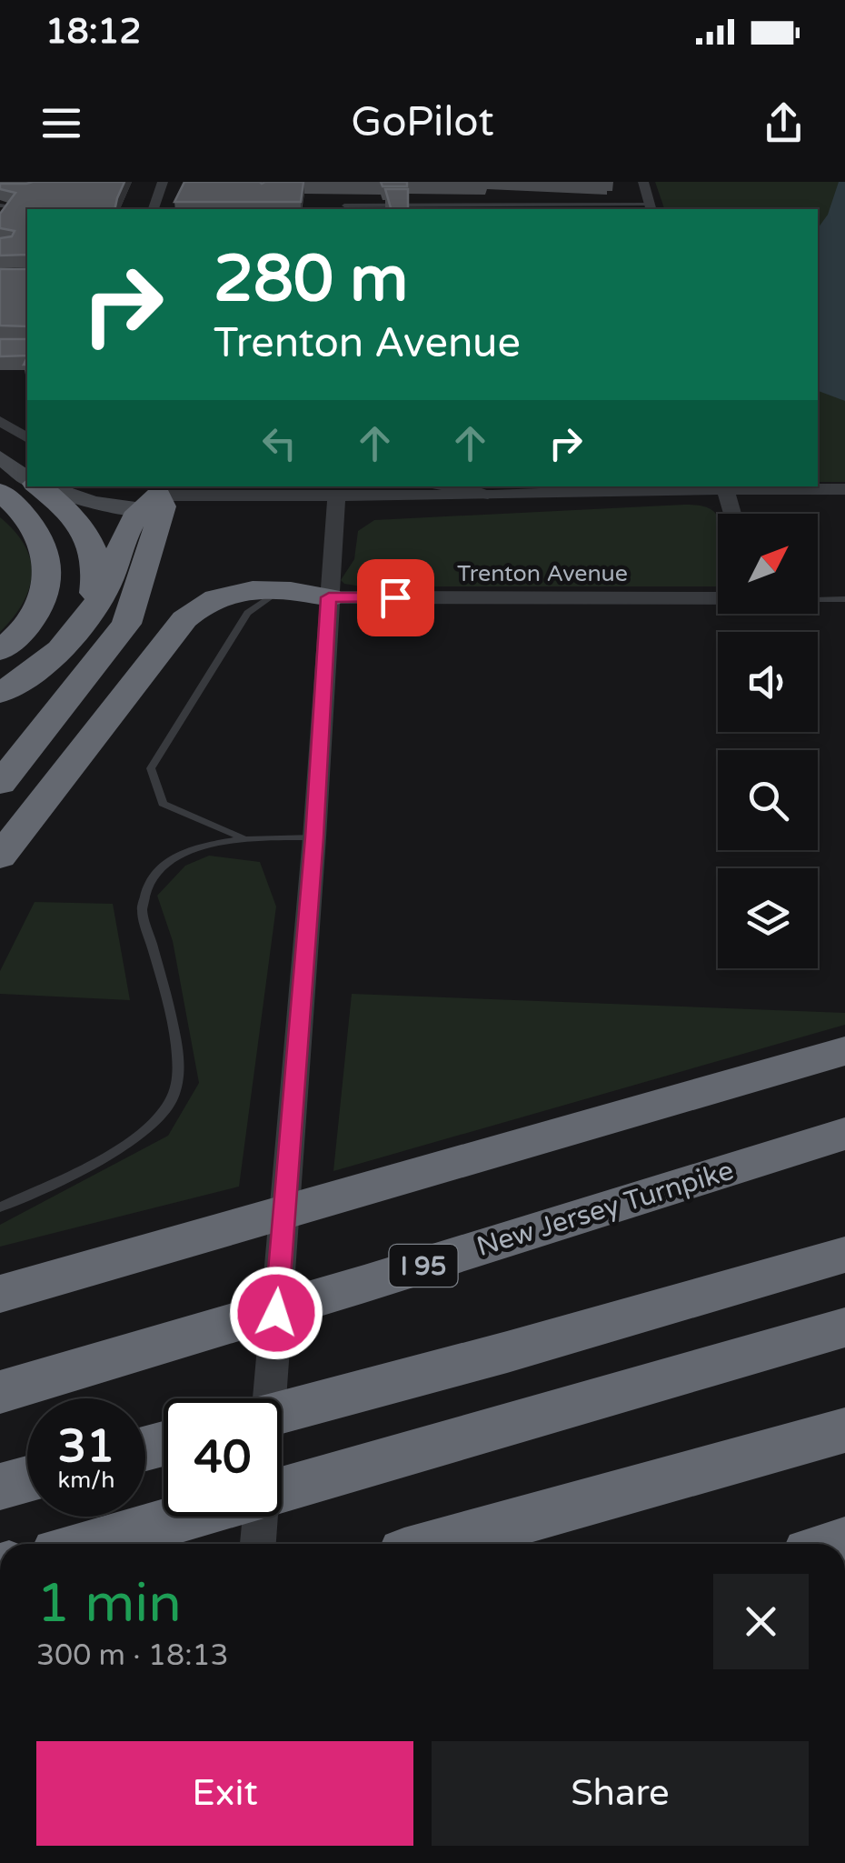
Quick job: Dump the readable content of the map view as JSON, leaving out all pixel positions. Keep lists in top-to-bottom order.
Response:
{
  "streets": {
    "highway": ["New Jersey Turnpike", "I 95"],
    "street": ["Trenton Avenue"]
  },
  "north": "top right",
  "page": {
    "status": "18:12",
    "header": "GoPilot",
    "turn": ["280 m", "Trenton Avenue"],
    "speed": "31 km/h",
    "limit": "40",
    "heading": ["1 min", "300 m · 18:13"],
    "buttons": ["Exit", "Share"]
  }
}
